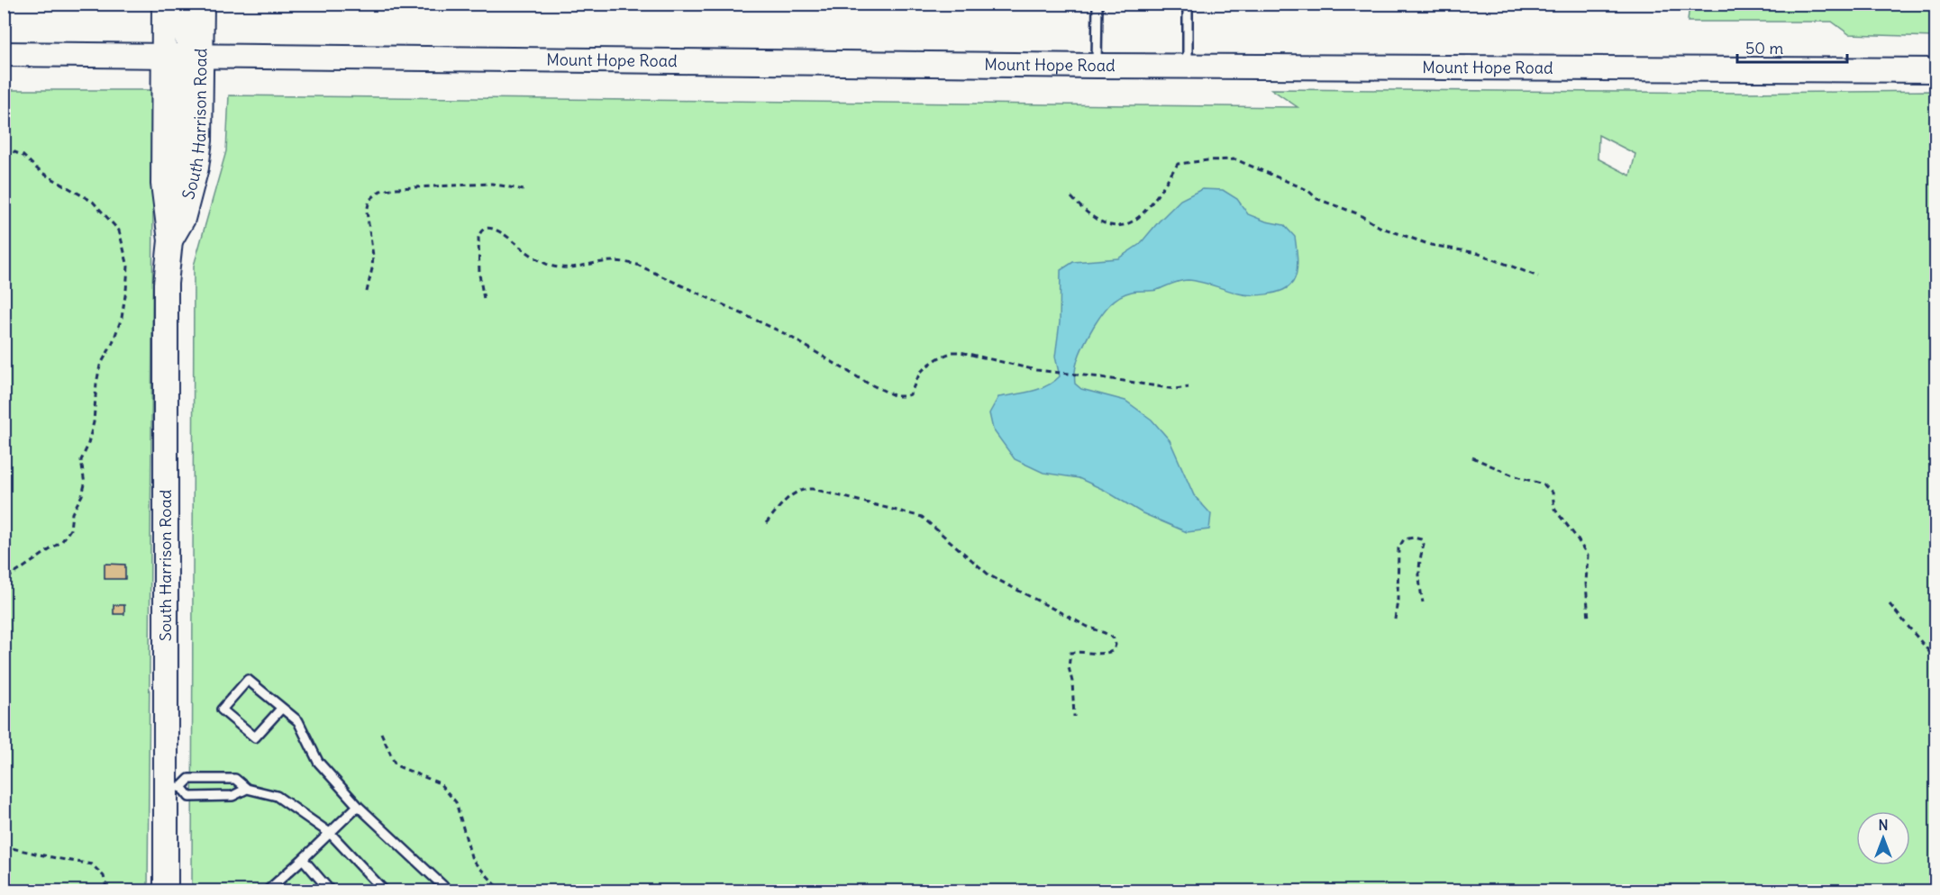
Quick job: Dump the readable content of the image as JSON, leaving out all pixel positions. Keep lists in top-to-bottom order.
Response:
{
  "streets": {
    "street": ["Mount Hope Road", "South Harrison Road"]
  },
  "crossings": [
    ["Mount Hope Road", "South Harrison Road"]
  ],
  "scale_bar": "50 m",
  "north": "top"
}
